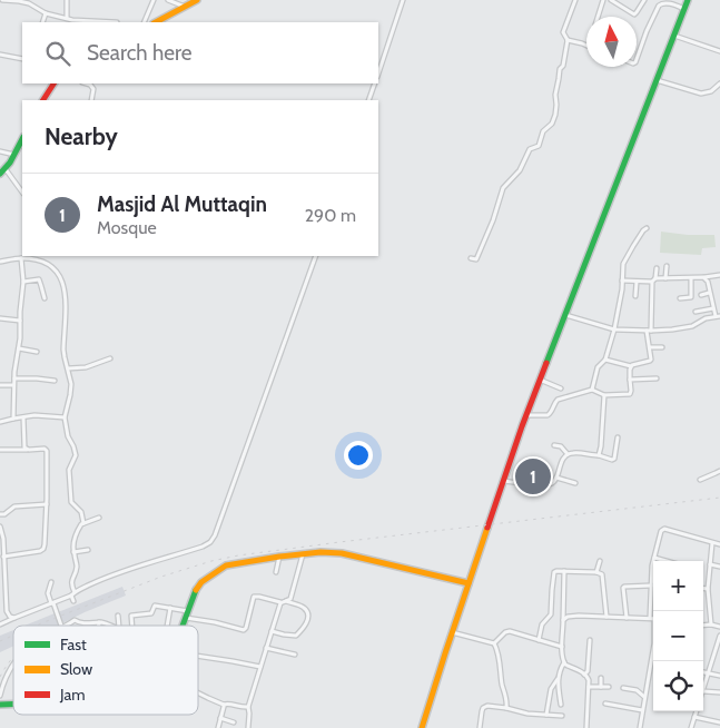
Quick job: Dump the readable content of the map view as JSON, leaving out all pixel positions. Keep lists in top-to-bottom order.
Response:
{
  "legend": ["Fast", "Slow", "Jam"],
  "north": "top",
  "page": {
    "search": "Search here",
    "heading": "Nearby",
    "list": [
      {
        "mark": "1",
        "name": "Masjid Al Muttaqin",
        "note": "Mosque",
        "value": "290 m"
      }
    ],
    "pins": "1",
    "map_buttons": ["+", "−"]
  }
}
